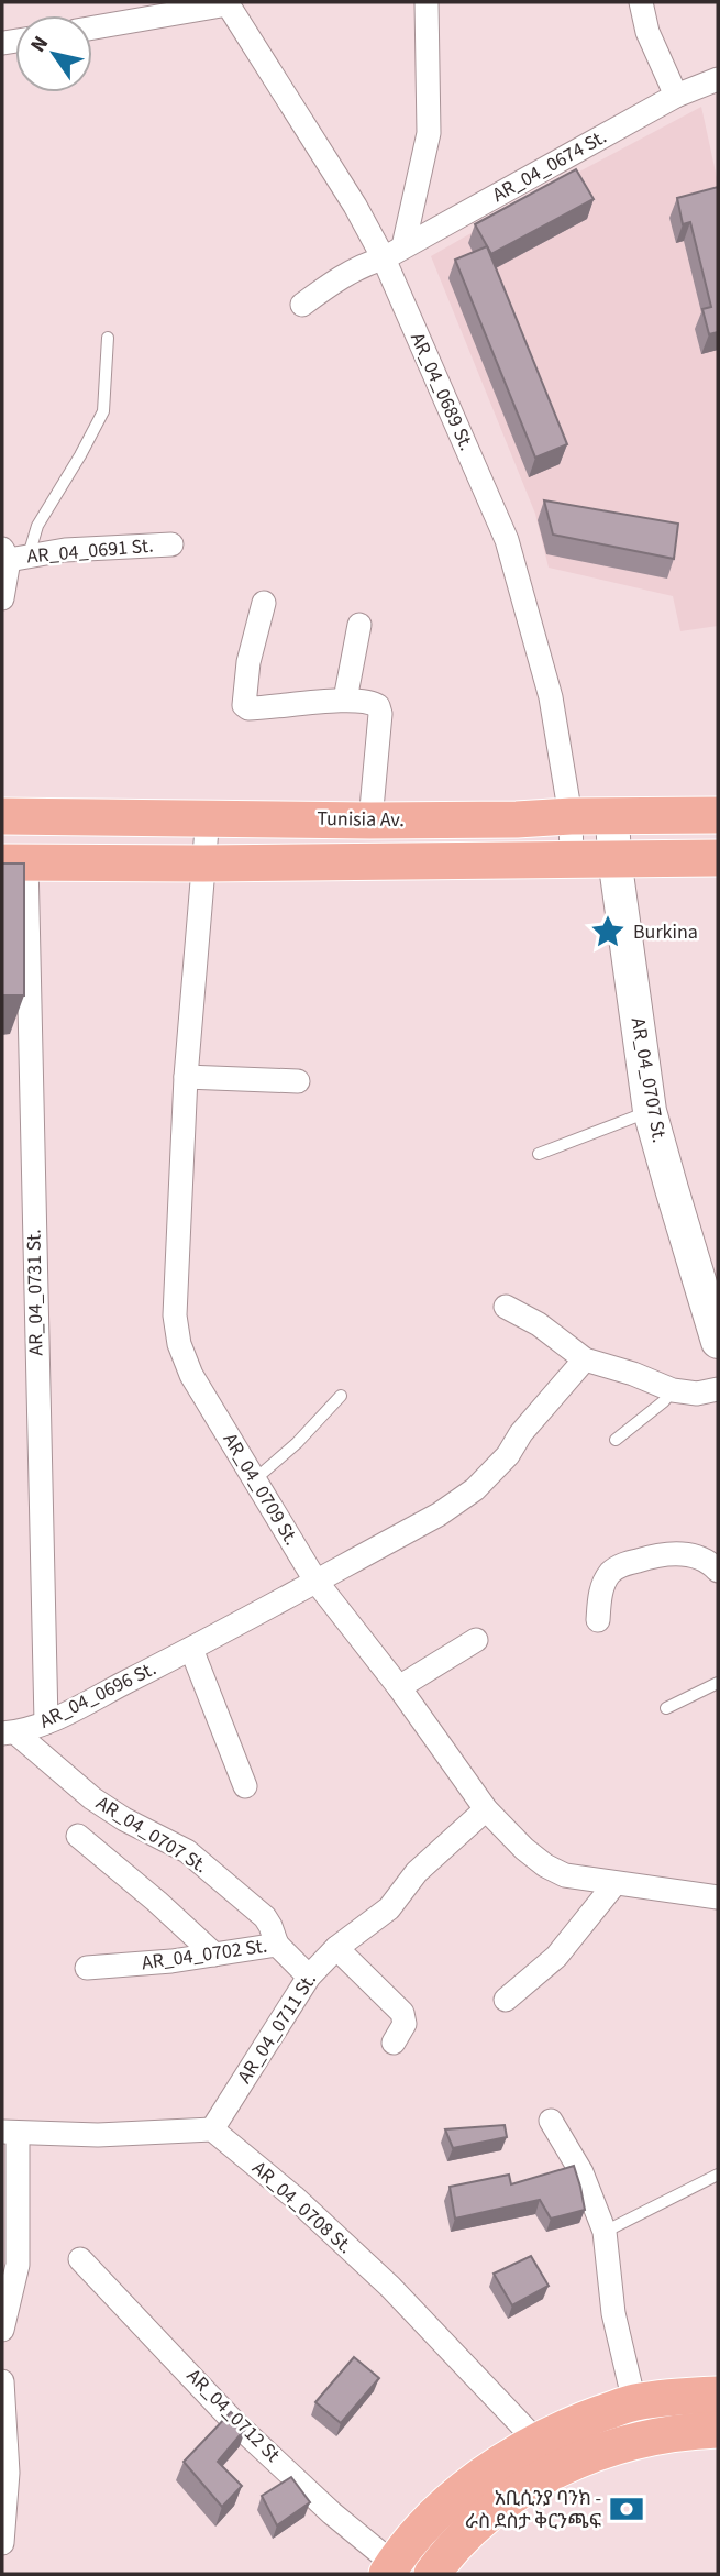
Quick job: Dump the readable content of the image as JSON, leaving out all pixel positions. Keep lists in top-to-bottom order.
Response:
{
  "streets": {
    "main road": ["Tunisia Av."],
    "street": [
      "AR_04_0674 St.",
      "AR_04_0689 St.",
      "AR_04_0691 St.",
      "AR_04_0707 St.",
      "AR_04_0731 St.",
      "AR_04_0709 St.",
      "AR_04_0696 St.",
      "AR_04_0702 St.",
      "AR_04_0711 St.",
      "AR_04_0708 St.",
      "AR_04_0712 St"
    ]
  },
  "crossings": [
    ["AR_04_0674 St.", "AR_04_0689 St."],
    ["AR_04_0689 St.", "Tunisia Av."],
    ["Tunisia Av.", "AR_04_0707 St."],
    ["Tunisia Av.", "AR_04_0731 St."],
    ["Tunisia Av.", "AR_04_0709 St."],
    ["AR_04_0707 St.", "AR_04_0696 St."],
    ["AR_04_0707 St.", "AR_04_0702 St."],
    ["AR_04_0731 St.", "AR_04_0696 St."],
    ["AR_04_0709 St.", "AR_04_0696 St."],
    ["AR_04_0709 St.", "AR_04_0711 St."],
    ["AR_04_0702 St.", "AR_04_0711 St."],
    ["AR_04_0711 St.", "AR_04_0708 St."]
  ],
  "places": {
    "place": ["Burkina"],
    "bank": ["አቢሲንያ ባንክ - ራስ ደስታ ቅርንጫፍ"]
  },
  "north": "top left"
}
